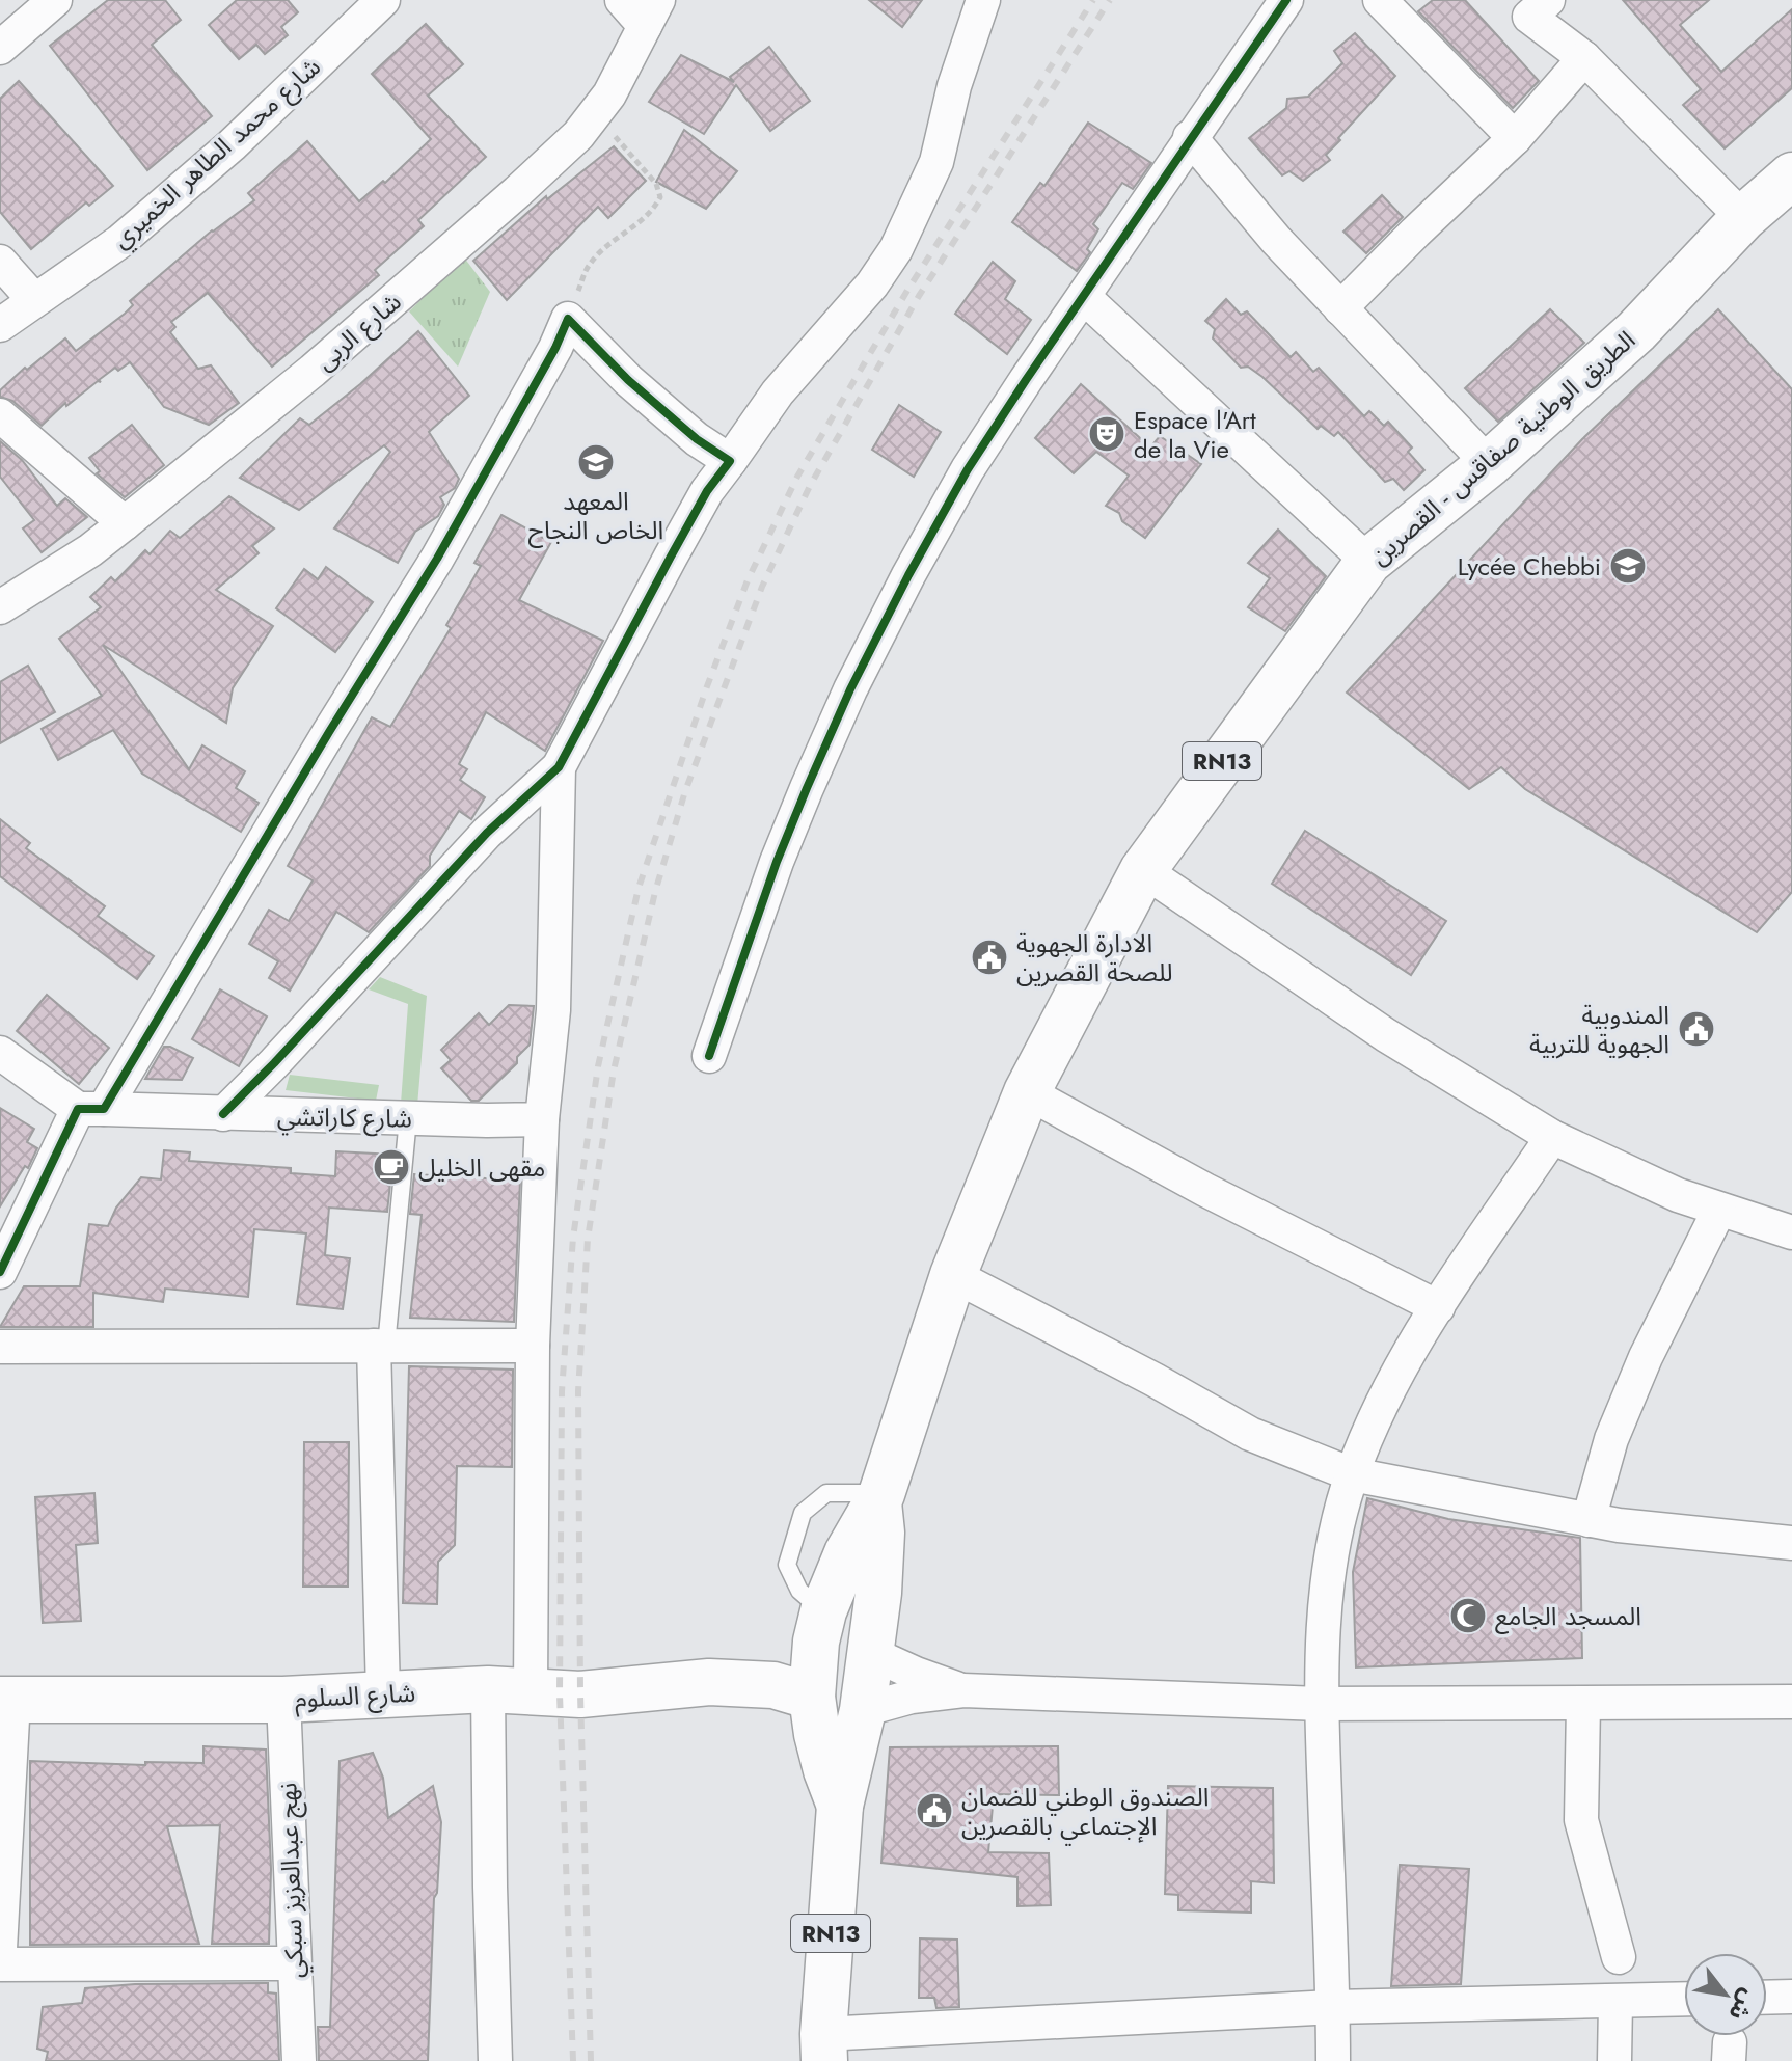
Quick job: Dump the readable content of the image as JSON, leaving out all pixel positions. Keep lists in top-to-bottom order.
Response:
{
  "streets": {
    "main road": ["الطريق الوطنية صفاقس - القصرين", "RN13", "شارع السلوم"],
    "street": [
      "شارع محمد الطاهر الخميري",
      "شارع الربى",
      "شارع كاراتشي",
      "نهج عبدالعزيز سبكي"
    ]
  },
  "crossings": [
    ["الطريق الوطنية صفاقس - القصرين", "شارع السلوم"],
    ["شارع السلوم", "نهج عبدالعزيز سبكي"]
  ],
  "places": {
    "theatre": ["Espace l'Art de la Vie"],
    "school or university": ["المعهد الخاص النجاح", "Lycée Chebbi"],
    "public building": ["الادارة الجهوية للصحة القصرين", "المندوبية الجهوية للتربية", "الصندوق الوطني للضمان الإجتماعي بالقصرين"],
    "cafe": ["مقهى الخليل"],
    "mosque": ["المسجد الجامع"]
  },
  "north": "bottom right"
}
